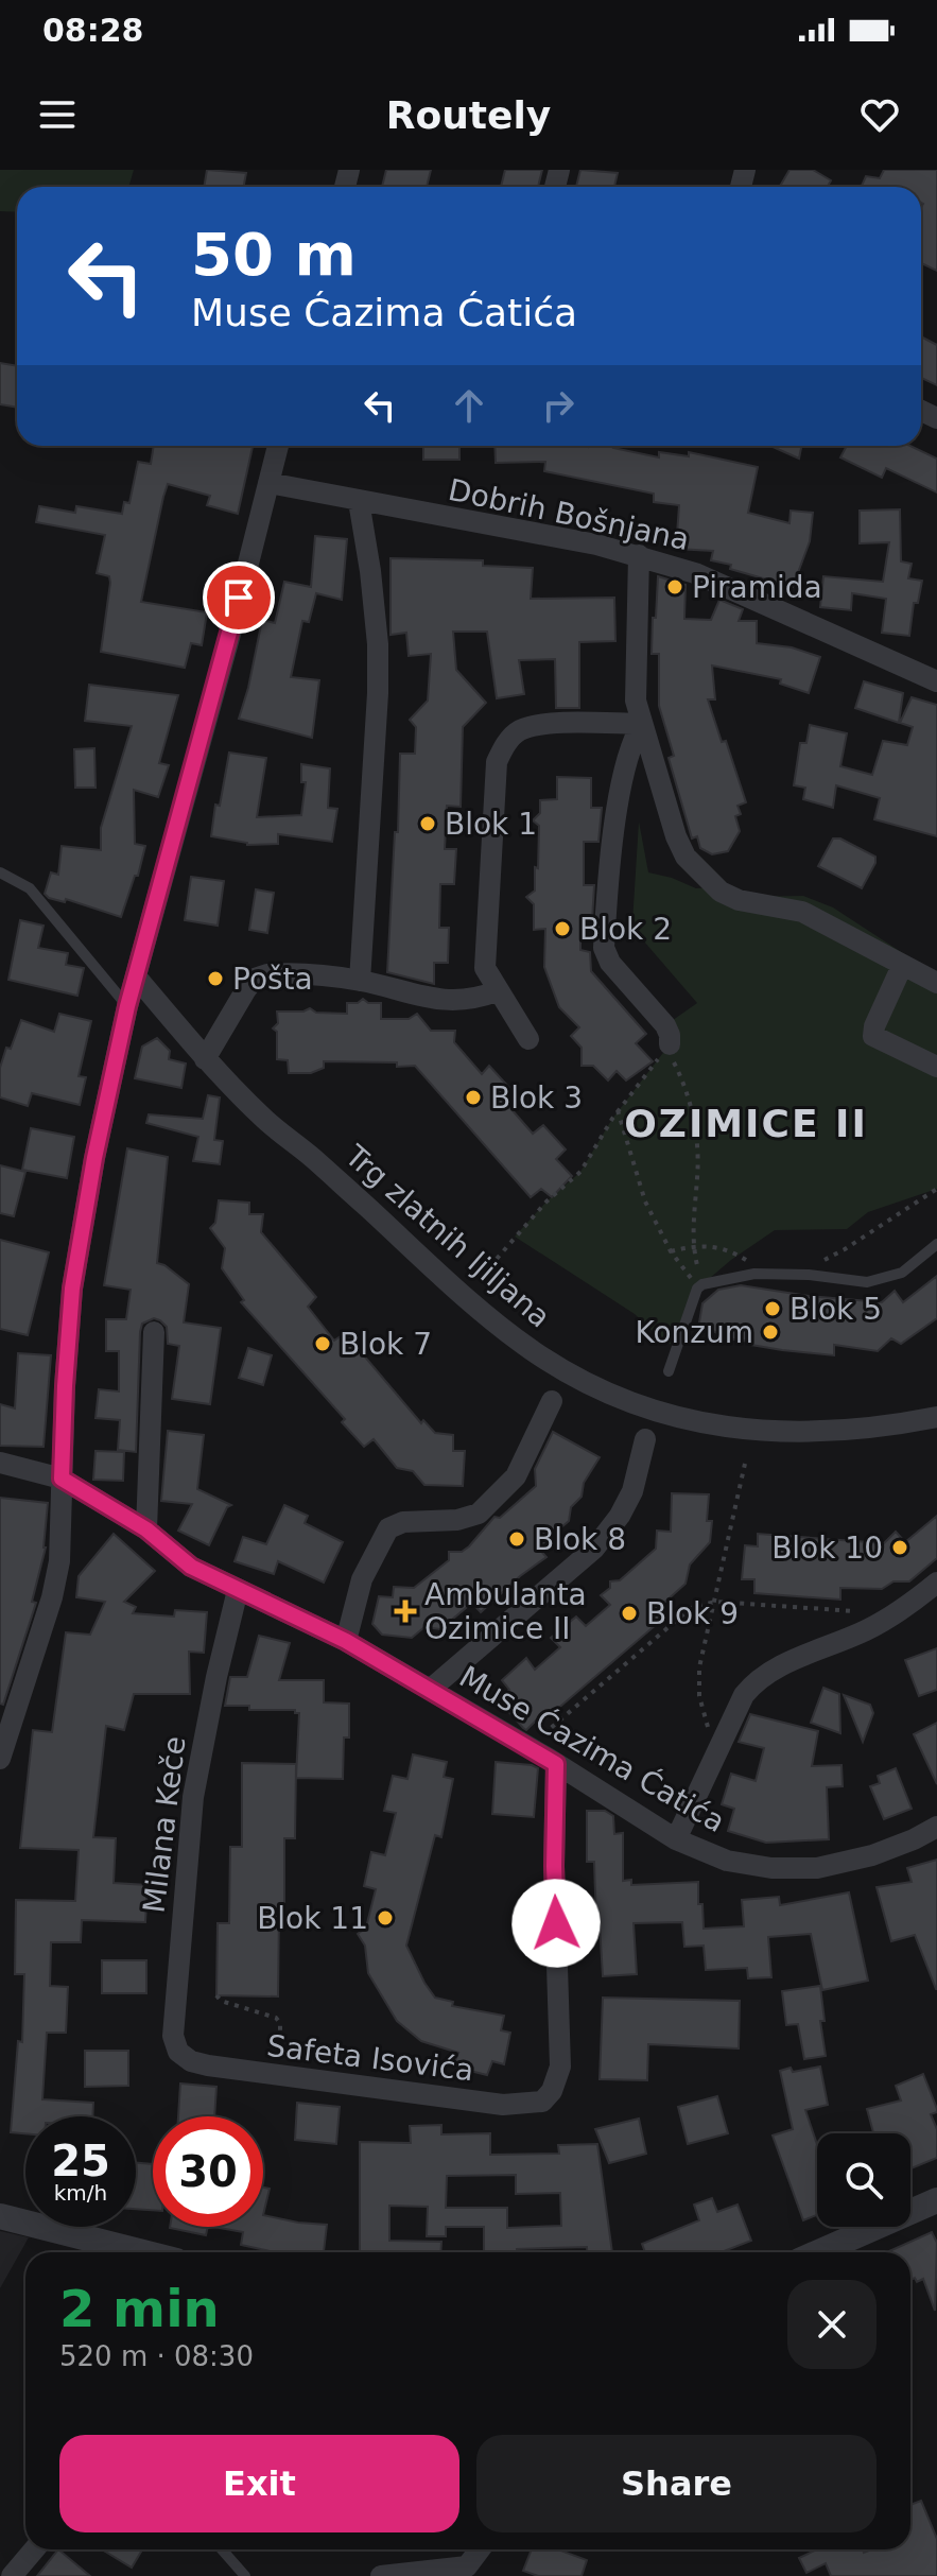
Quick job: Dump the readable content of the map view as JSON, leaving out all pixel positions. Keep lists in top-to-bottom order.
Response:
{
  "streets": {
    "street": [
      "Dobrih Bošnjana",
      "Trg zlatnih ljiljana",
      "Muse Ćazima Ćatića",
      "Milana Keče",
      "Safeta Isovića"
    ]
  },
  "crossings": [
    ["Muse Ćazima Ćatića", "Milana Keče"],
    ["Muse Ćazima Ćatića", "Safeta Isovića"],
    ["Milana Keče", "Safeta Isovića"]
  ],
  "districts": ["OZIMICE II"],
  "places": {
    "other": [
      "Piramida",
      "Blok 1",
      "Blok 2",
      "Pošta",
      "Blok 3",
      "Blok 5",
      "Konzum",
      "Blok 7",
      "Blok 8",
      "Blok 10",
      "Blok 9",
      "Blok 11"
    ],
    "health": ["Ambulanta Ozimice II"]
  },
  "page": {
    "status": "08:28",
    "header": "Routely",
    "turn": ["50 m", "Muse Ćazima Ćatića"],
    "speed": "25 km/h",
    "limit": "30",
    "heading": ["2 min", "520 m · 08:30"],
    "buttons": ["Exit", "Share"]
  }
}
